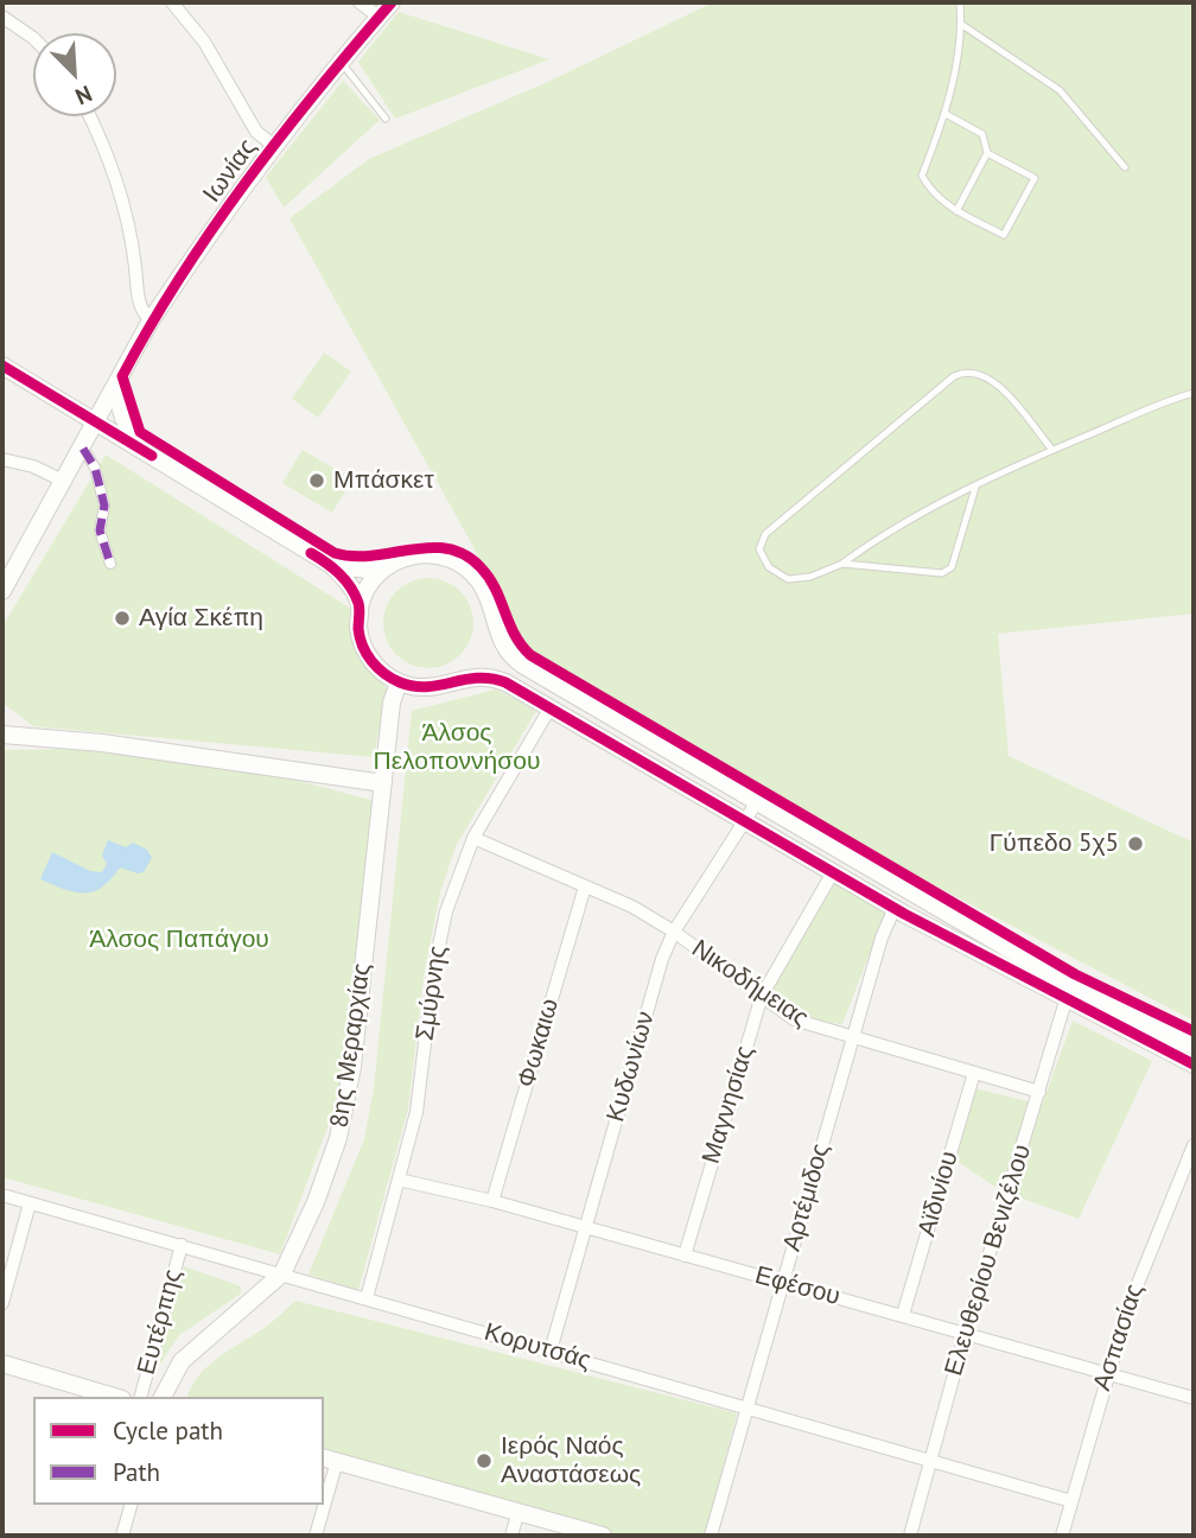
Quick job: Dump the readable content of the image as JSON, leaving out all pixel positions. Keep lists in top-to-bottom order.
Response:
{
  "streets": {
    "street": [
      "Ιωνίας",
      "Νικοδήμειας",
      "Σμύρνης",
      "Φωκαιω",
      "8ης Μεραρχίας",
      "Κυδωνίων",
      "Μαγνησίας",
      "Αϊδινίου",
      "Αρτέμιδος",
      "Ελευθερίου Βενιζέλου",
      "Εφέσου",
      "Ευτέρπης",
      "Ασπασίας",
      "Κορυτσάς"
    ]
  },
  "crossings": [
    ["Νικοδήμειας", "Σμύρνης"],
    ["Νικοδήμειας", "Φωκαιω"],
    ["Νικοδήμειας", "Κυδωνίων"],
    ["Νικοδήμειας", "Μαγνησίας"],
    ["Νικοδήμειας", "Αϊδινίου"],
    ["Νικοδήμειας", "Αρτέμιδος"],
    ["Νικοδήμειας", "Ελευθερίου Βενιζέλου"],
    ["Σμύρνης", "Εφέσου"],
    ["Σμύρνης", "Κορυτσάς"],
    ["Φωκαιω", "Εφέσου"],
    ["8ης Μεραρχίας", "Κορυτσάς"],
    ["Κυδωνίων", "Εφέσου"],
    ["Κυδωνίων", "Κορυτσάς"],
    ["Μαγνησίας", "Εφέσου"],
    ["Αϊδινίου", "Εφέσου"],
    ["Αρτέμιδος", "Εφέσου"],
    ["Αρτέμιδος", "Κορυτσάς"],
    ["Ελευθερίου Βενιζέλου", "Εφέσου"],
    ["Ελευθερίου Βενιζέλου", "Κορυτσάς"],
    ["Εφέσου", "Ασπασίας"],
    ["Ευτέρπης", "Κορυτσάς"],
    ["Ασπασίας", "Κορυτσάς"]
  ],
  "parks": ["Άλσος Πελοποννήσου", "Άλσος Παπάγου"],
  "places": [
    "Μπάσκετ",
    "Αγία Σκέπη",
    "Γύπεδο 5χ5",
    "Ιερός Ναός Αναστάσεως"
  ],
  "legend": ["Cycle path", "Path"],
  "north": "bottom right"
}
